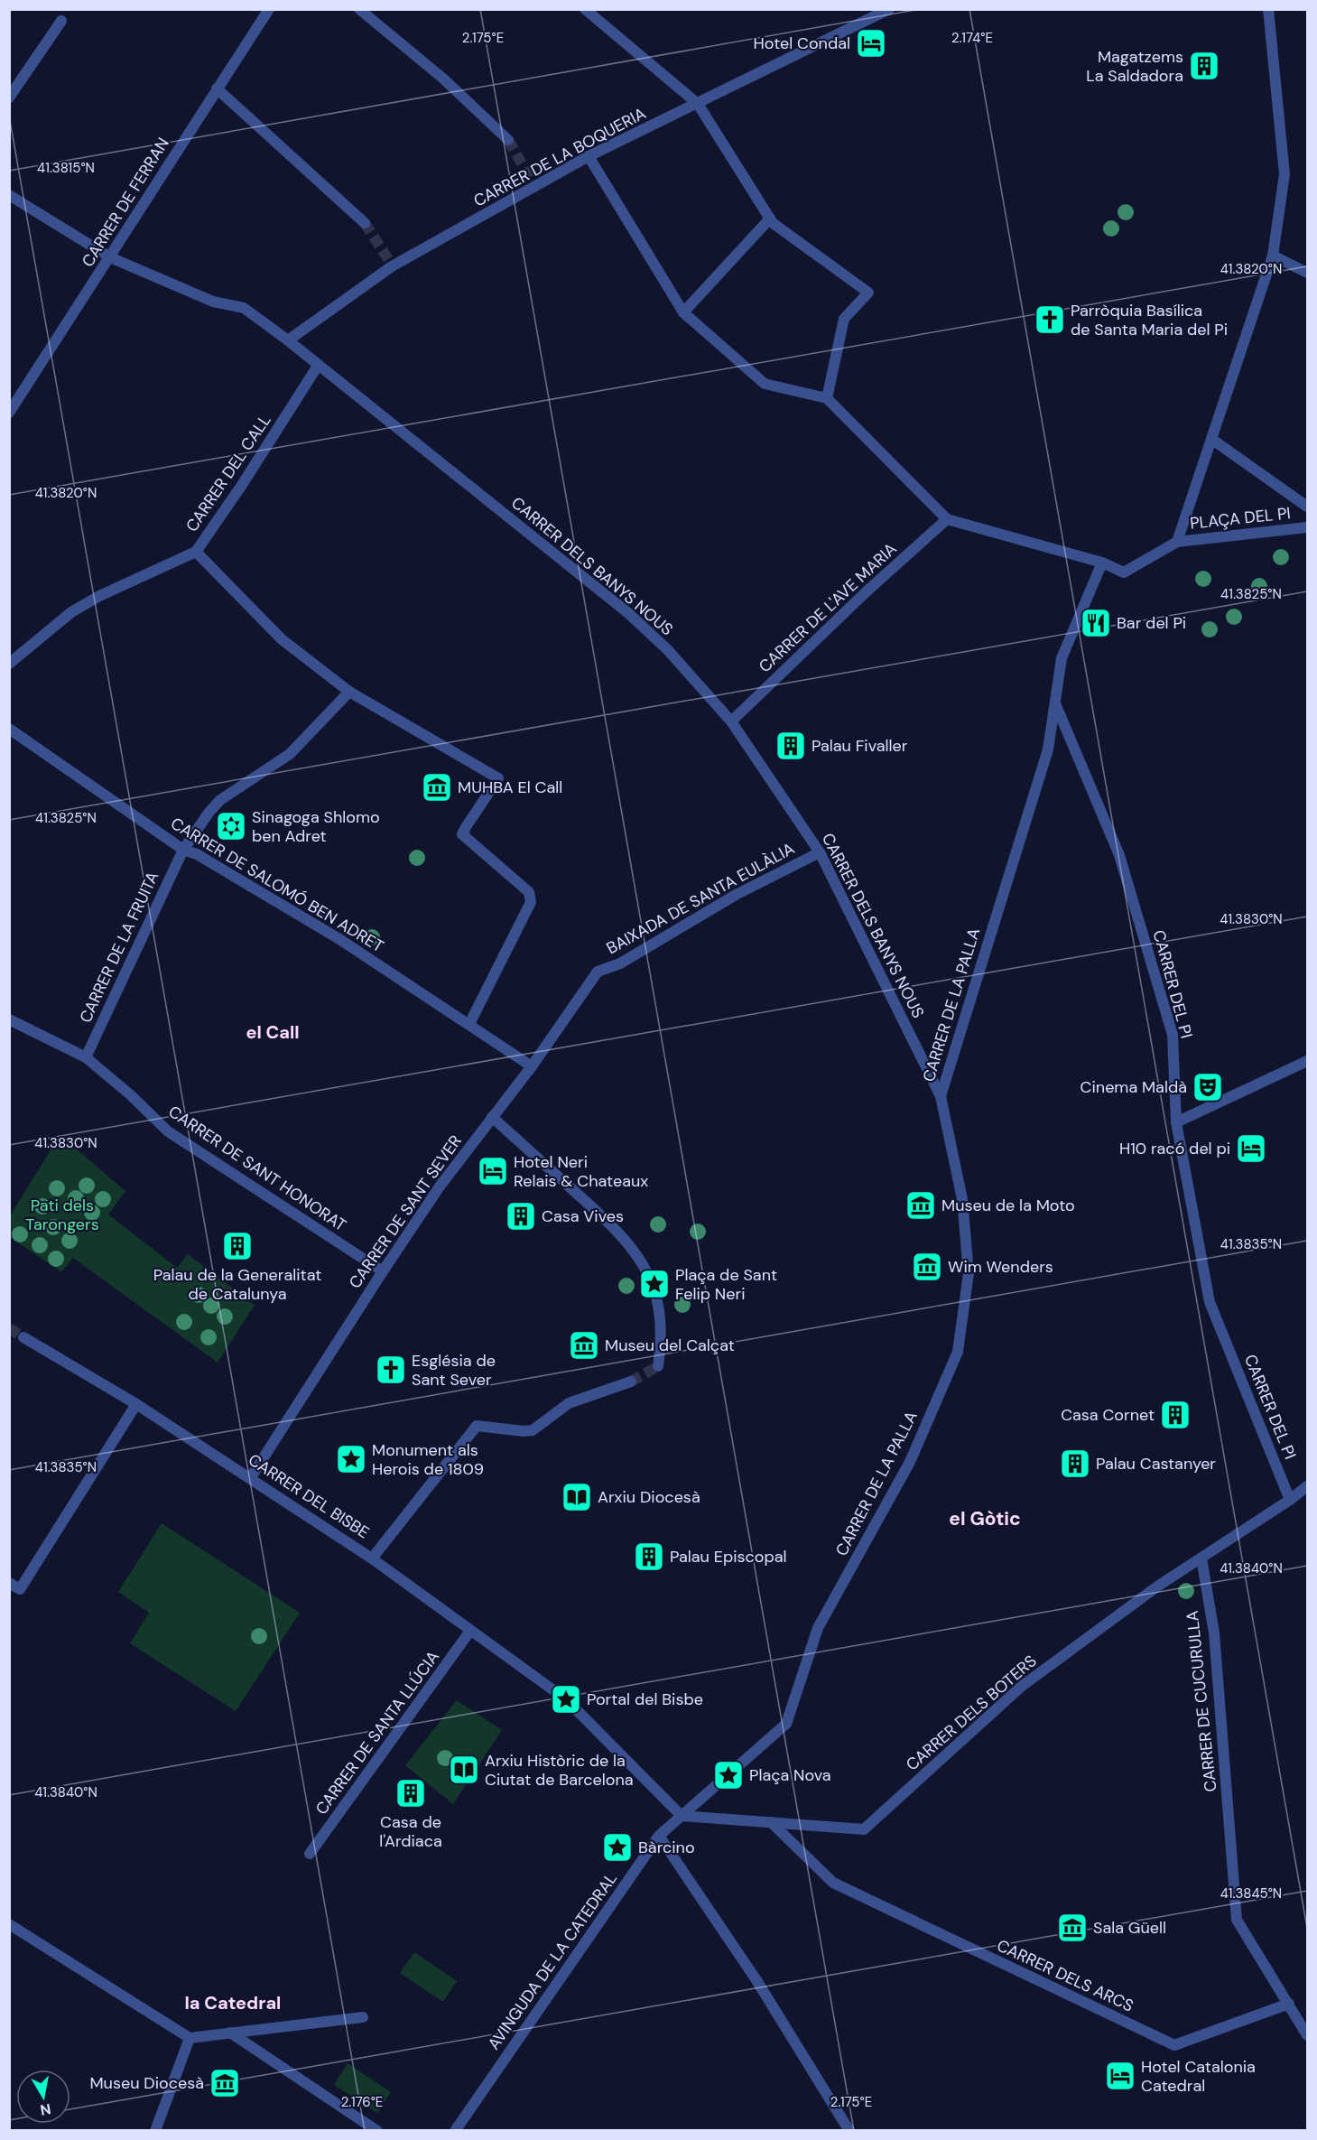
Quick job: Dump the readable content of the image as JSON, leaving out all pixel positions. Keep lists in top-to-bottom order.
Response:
{
  "streets": {
    "street": [
      "CARRER DE LA BOQUERIA",
      "CARRER DE FERRAN",
      "CARRER DEL CALL",
      "PLAÇA DEL PI",
      "CARRER DELS BANYS NOUS",
      "CARRER DE L'AVE MARIA",
      "CARRER DE SALOMÓ BEN ADRET",
      "BAIXADA DE SANTA EULÀLIA",
      "CARRER DE LA FRUITA",
      "CARRER DEL PI",
      "CARRER DE LA PALLA",
      "CARRER DE SANT HONORAT",
      "CARRER DE SANT SEVER",
      "CARRER DEL BISBE",
      "CARRER DE CUCURULLA",
      "CARRER DELS BOTERS",
      "CARRER DE SANTA LLÚCIA",
      "AVINGUDA DE LA CATEDRAL",
      "CARRER DELS ARCS"
    ]
  },
  "crossings": [
    ["CARRER DE LA BOQUERIA", "CARRER DELS BANYS NOUS"],
    ["CARRER DE FERRAN", "CARRER DELS BANYS NOUS"],
    ["CARRER DEL CALL", "CARRER DELS BANYS NOUS"],
    ["PLAÇA DEL PI", "CARRER DE LA PALLA"],
    ["CARRER DELS BANYS NOUS", "CARRER DE L'AVE MARIA"],
    ["CARRER DELS BANYS NOUS", "BAIXADA DE SANTA EULÀLIA"],
    ["CARRER DELS BANYS NOUS", "CARRER DE LA PALLA"],
    ["CARRER DE SALOMÓ BEN ADRET", "CARRER DE LA FRUITA"],
    ["CARRER DE SALOMÓ BEN ADRET", "CARRER DE SANT SEVER"],
    ["BAIXADA DE SANTA EULÀLIA", "CARRER DE SANT SEVER"],
    ["CARRER DE LA FRUITA", "CARRER DE SANT HONORAT"],
    ["CARRER DEL PI", "CARRER DE LA PALLA"],
    ["CARRER DEL PI", "CARRER DELS BOTERS"],
    ["CARRER DE LA PALLA", "AVINGUDA DE LA CATEDRAL"],
    ["CARRER DE SANT HONORAT", "CARRER DE SANT SEVER"],
    ["CARRER DE SANT SEVER", "CARRER DEL BISBE"],
    ["CARRER DEL BISBE", "CARRER DE SANTA LLÚCIA"],
    ["CARRER DEL BISBE", "AVINGUDA DE LA CATEDRAL"],
    ["CARRER DE CUCURULLA", "CARRER DELS BOTERS"],
    ["CARRER DE CUCURULLA", "CARRER DELS ARCS"],
    ["CARRER DELS BOTERS", "CARRER DELS ARCS"]
  ],
  "districts": ["el Call", "el Gòtic", "la Catedral"],
  "parks": ["Pati dels Tarongers"],
  "places": {
    "hotel": [
      "Hotel Condal",
      "H10 racó del pi",
      "Hotel Neri Relais & Chateaux",
      "Hotel Catalonia Catedral"
    ],
    "building": [
      "Magatzems La Saldadora",
      "Palau Fivaller",
      "Casa Vives",
      "Palau de la Generalitat de Catalunya",
      "Casa Cornet",
      "Palau Castanyer",
      "Palau Episcopal",
      "Casa de l'Ardiaca"
    ],
    "church": ["Parròquia Basílica de Santa Maria del Pi", "Església de Sant Sever"],
    "restaurant": ["Bar del Pi"],
    "museum": [
      "MUHBA El Call",
      "Museu de la Moto",
      "Wim Wenders",
      "Museu del Calçat",
      "Sala Güell",
      "Museu Diocesà"
    ],
    "synagogue": ["Sinagoga Shlomo ben Adret"],
    "theatre": ["Cinema Maldà"],
    "place": [
      "Plaça de Sant Felip Neri",
      "Monument als Herois de 1809",
      "Portal del Bisbe",
      "Plaça Nova",
      "Bàrcino"
    ],
    "library": ["Arxiu Diocesà", "Arxiu Històric de la Ciutat de Barcelona"]
  },
  "north": "bottom",
  "coordinates": [
    "2.175°E",
    "2.174°E",
    "41.3815°N",
    "41.3820°N",
    "41.3825°N",
    "41.3830°N",
    "41.3835°N",
    "41.3840°N",
    "41.3845°N",
    "2.176°E"
  ]
}
